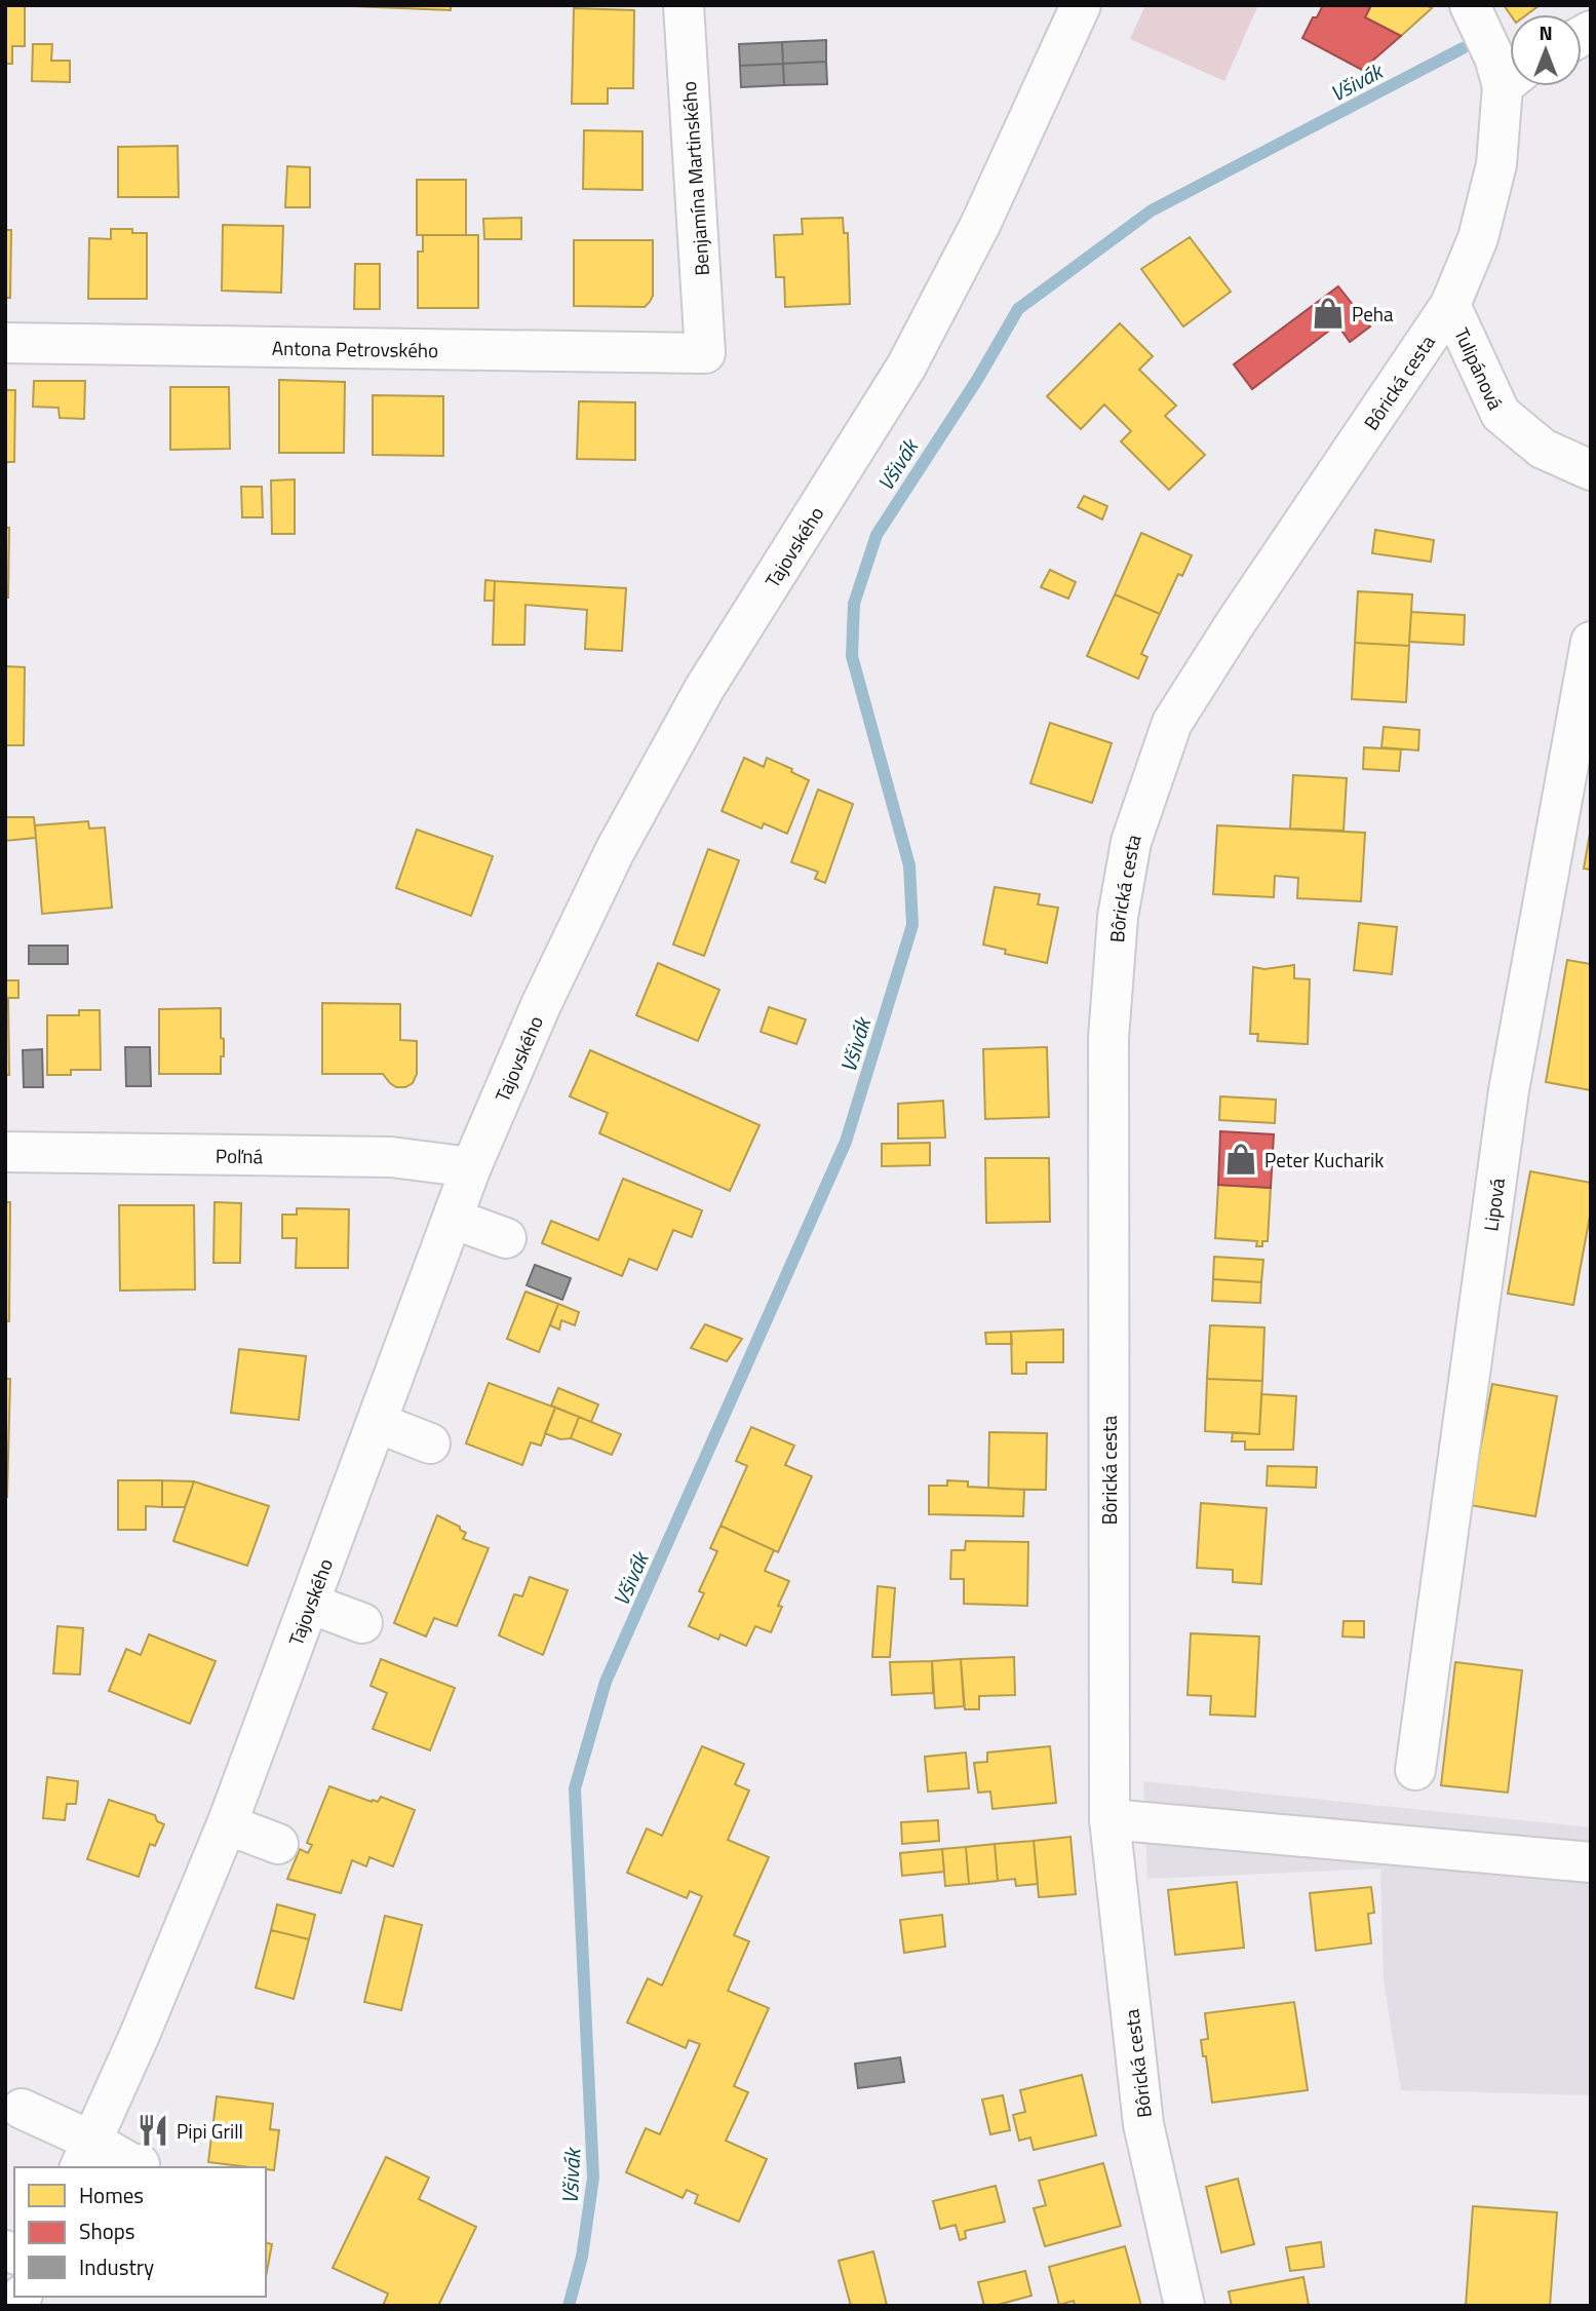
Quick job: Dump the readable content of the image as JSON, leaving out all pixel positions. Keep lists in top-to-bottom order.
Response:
{
  "streets": {
    "street": [
      "Benjamína Martinského",
      "Antona Petrovského",
      "Tulipánová",
      "Bôrická cesta",
      "Tajovského",
      "Poľná",
      "Lipová"
    ]
  },
  "crossings": [
    ["Benjamína Martinského", "Antona Petrovského"],
    ["Tulipánová", "Bôrická cesta"],
    ["Tajovského", "Poľná"]
  ],
  "water": ["Všivák"],
  "places": {
    "shop": ["Peha", "Peter Kucharik"],
    "restaurant": ["Pipi Grill"]
  },
  "legend": ["Homes", "Shops", "Industry"],
  "north": "top"
}
